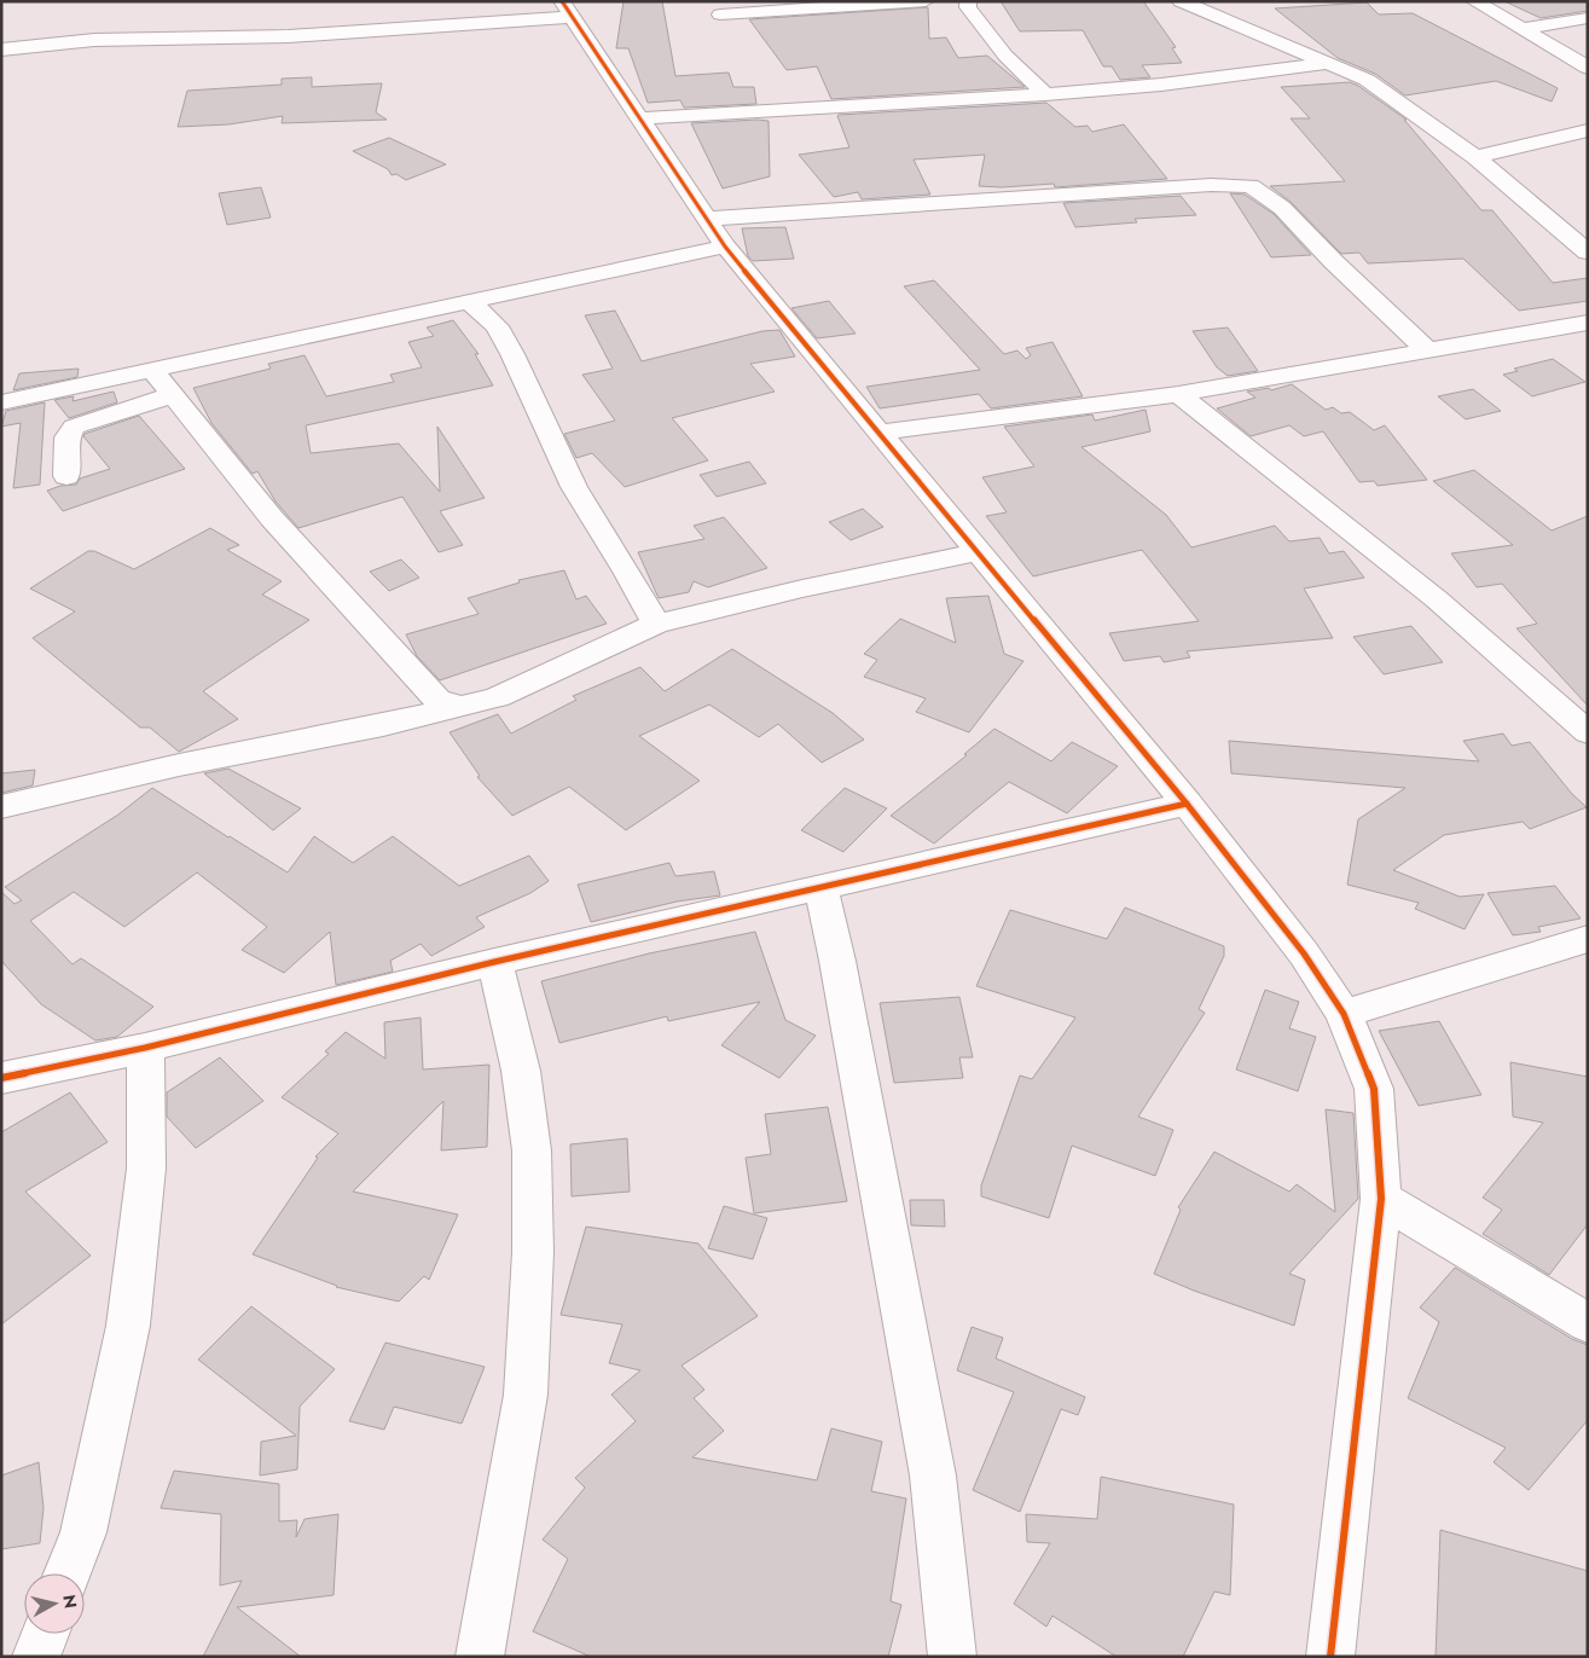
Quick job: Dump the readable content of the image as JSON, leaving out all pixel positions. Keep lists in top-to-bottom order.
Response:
{
  "north": "right"
}
